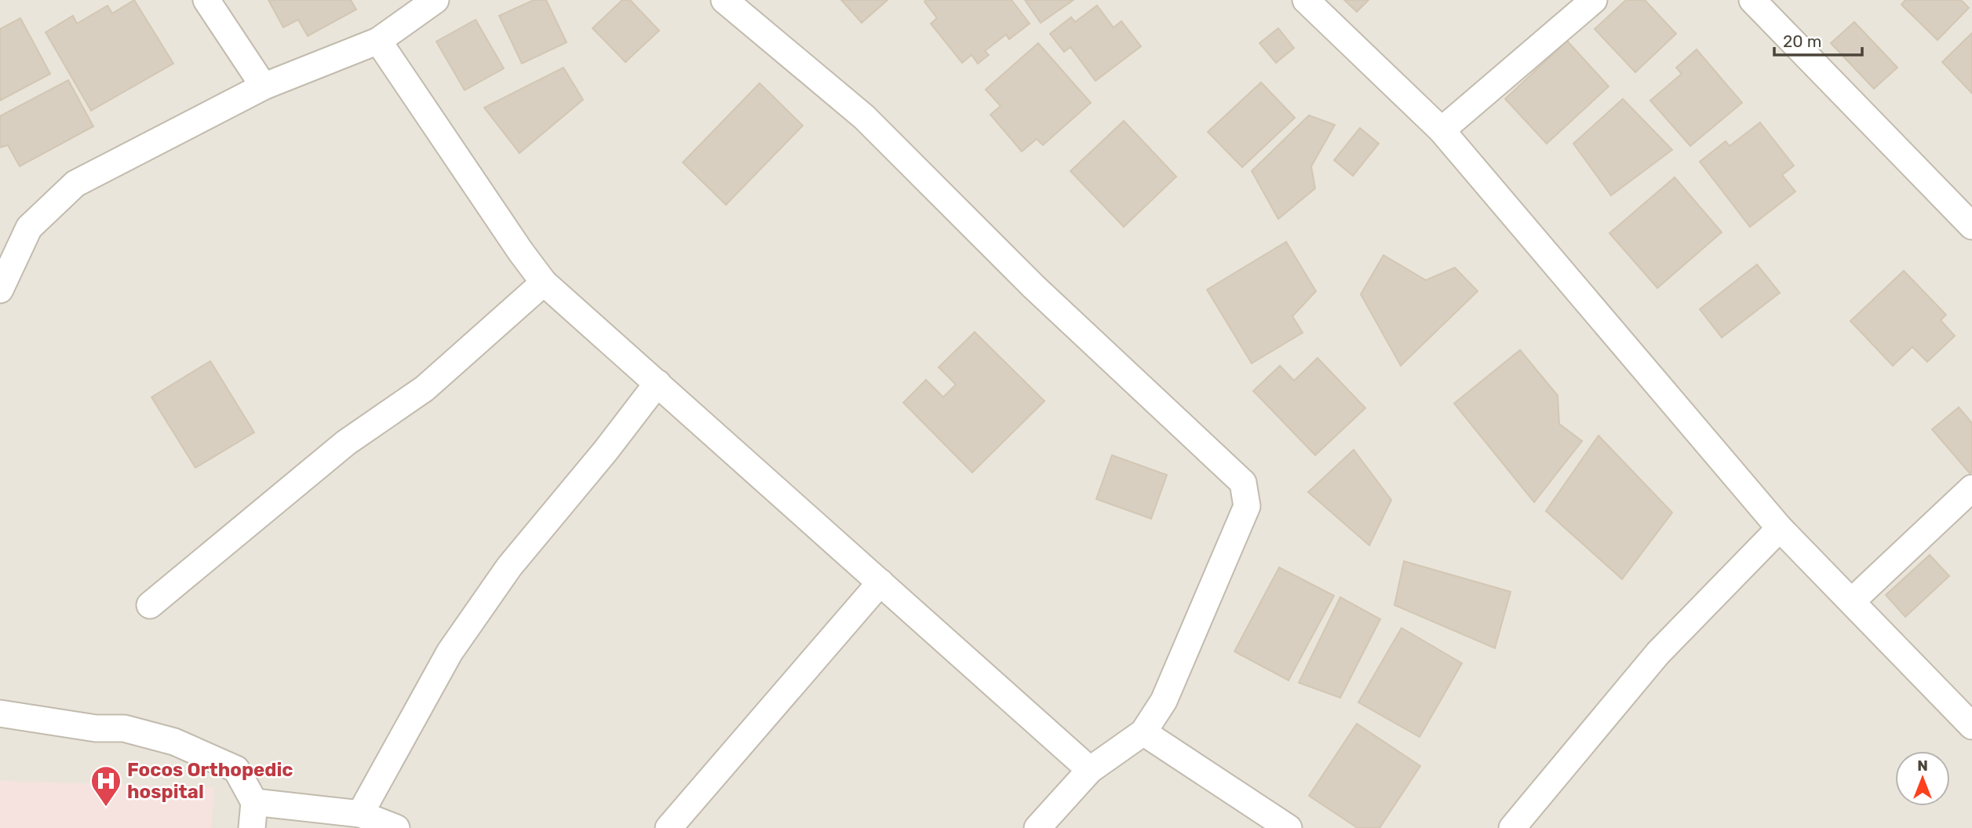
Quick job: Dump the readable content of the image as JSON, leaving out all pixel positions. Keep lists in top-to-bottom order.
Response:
{
  "places": {
    "hospital": ["Focos Orthopedic hospital"]
  },
  "scale_bar": "20 m",
  "north": "top"
}
